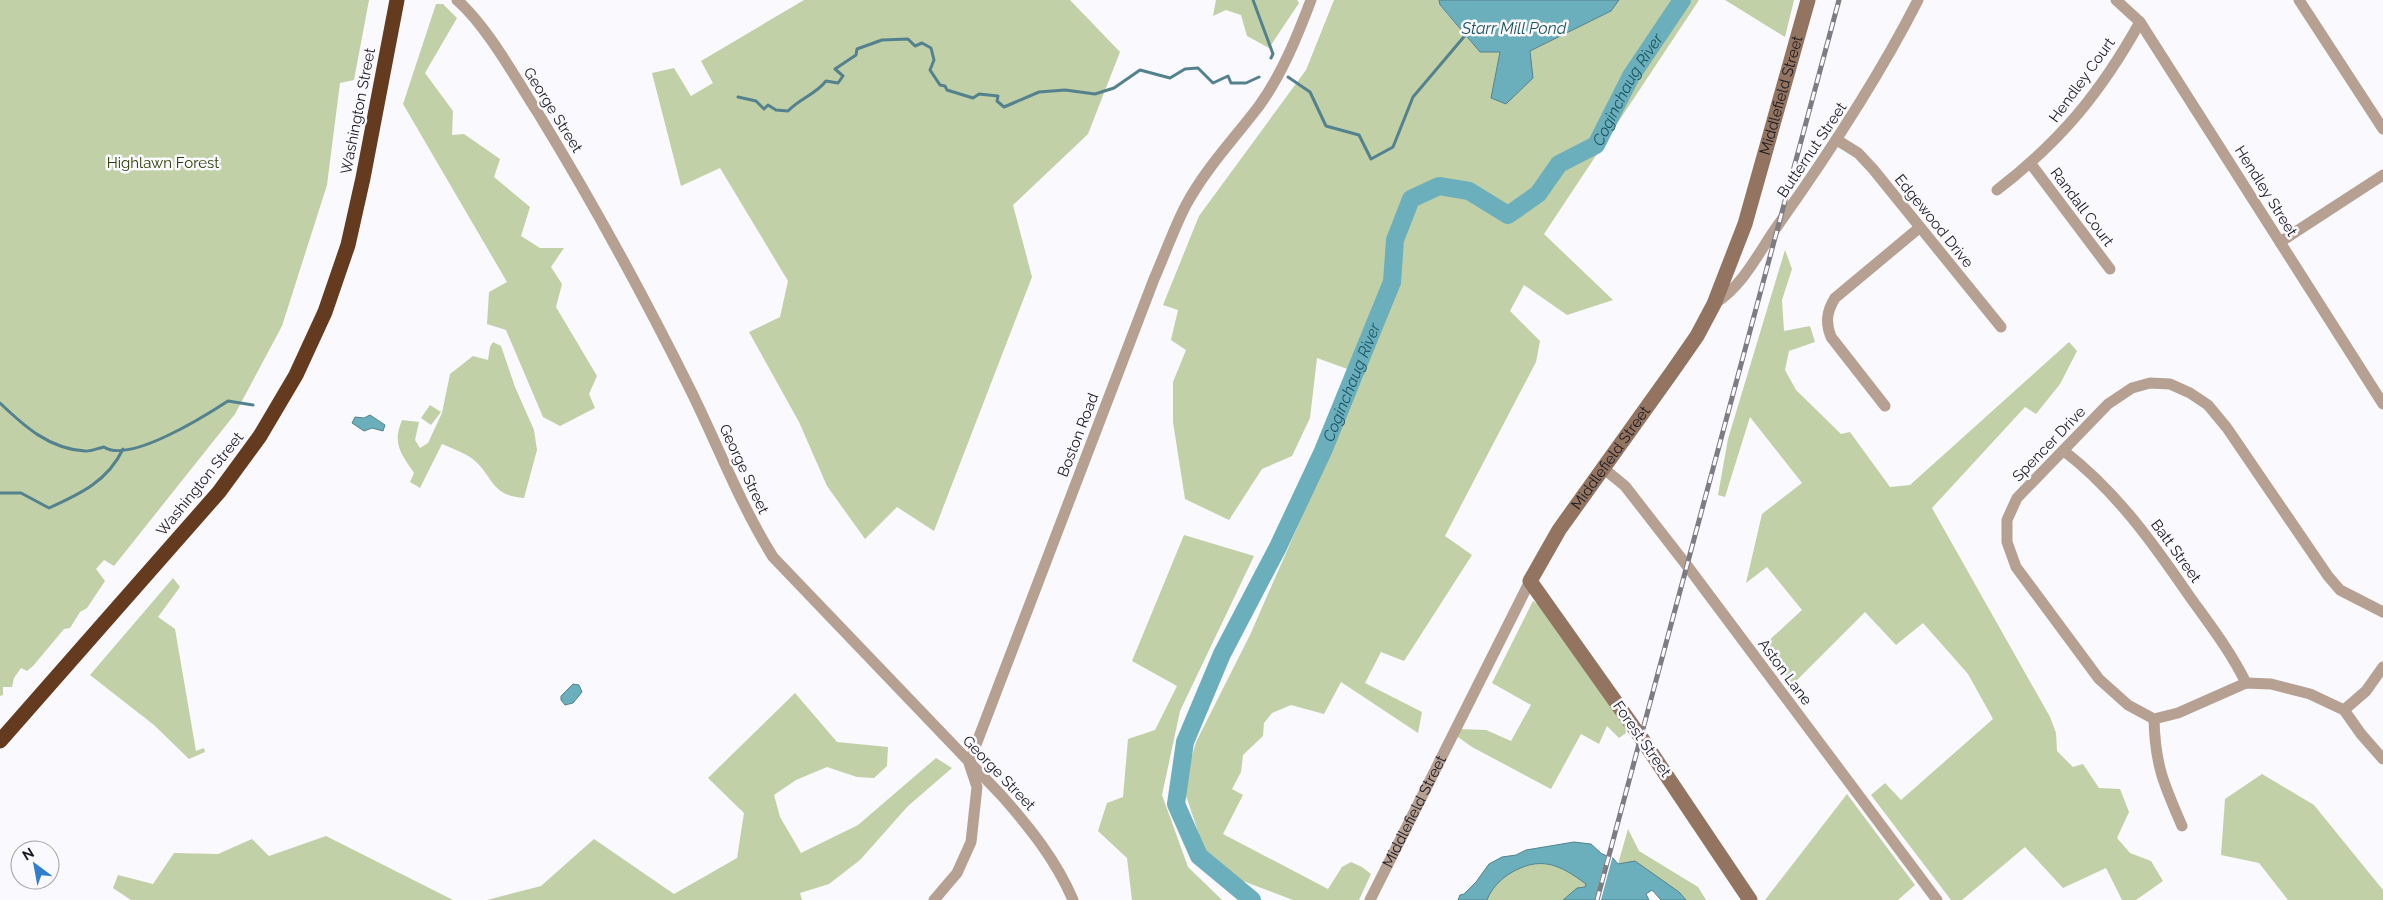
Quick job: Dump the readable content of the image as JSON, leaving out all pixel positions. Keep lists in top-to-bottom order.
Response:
{
  "streets": {
    "highway": ["Washington Street"],
    "main road": ["Middlefield Street", "Forest Street"],
    "street": [
      "Hendley Court",
      "George Street",
      "Butternut Street",
      "Hendley Street",
      "Randall Court",
      "Edgewood Drive",
      "Boston Road",
      "Spencer Drive",
      "Batt Street",
      "Aston Lane"
    ]
  },
  "crossings": [
    ["Hendley Court", "Hendley Street"],
    ["Hendley Court", "Randall Court"],
    ["Middlefield Street", "Butternut Street"],
    ["Middlefield Street", "Aston Lane"],
    ["Middlefield Street", "Forest Street"],
    ["George Street", "Boston Road"],
    ["Butternut Street", "Edgewood Drive"],
    ["Spencer Drive", "Batt Street"]
  ],
  "water": ["Starr Mill Pond", "Coginchaug River"],
  "parks": ["Highlawn Forest"],
  "north": "top left"
}
